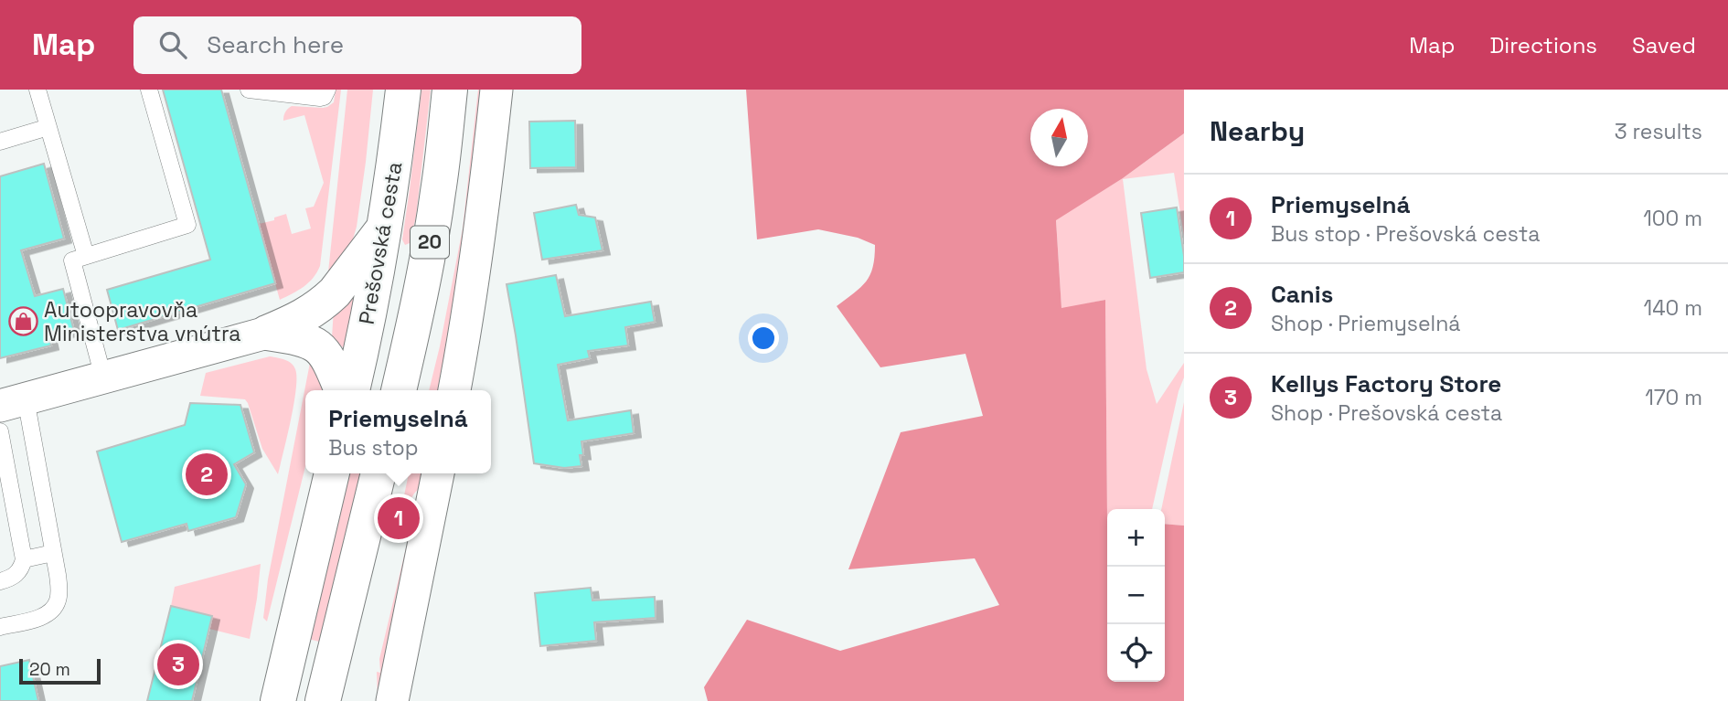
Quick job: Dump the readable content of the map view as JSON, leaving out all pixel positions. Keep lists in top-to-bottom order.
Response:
{
  "streets": {
    "highway": ["20", "Prešovská cesta"]
  },
  "places": {
    "shop": ["Autoopravovňa Ministerstva vnútra"]
  },
  "scale_bar": "20 m",
  "north": "top",
  "page": {
    "header": "Map",
    "search": "Search here",
    "nav": ["Map", "Directions", "Saved"],
    "heading": ["Nearby", "3 results"],
    "list": [
      {
        "mark": "1",
        "name": "Priemyselná",
        "note": "Bus stop · Prešovská cesta",
        "value": "100 m"
      },
      {
        "mark": "2",
        "name": "Canis",
        "note": "Shop · Priemyselná",
        "value": "140 m"
      },
      {
        "mark": "3",
        "name": "Kellys Factory Store",
        "note": "Shop · Prešovská cesta",
        "value": "170 m"
      }
    ],
    "popup": ["Priemyselná", "Bus stop"],
    "pins": ["2", "1", "3"],
    "map_buttons": ["+", "−"],
    "scale": "20 m"
  }
}
